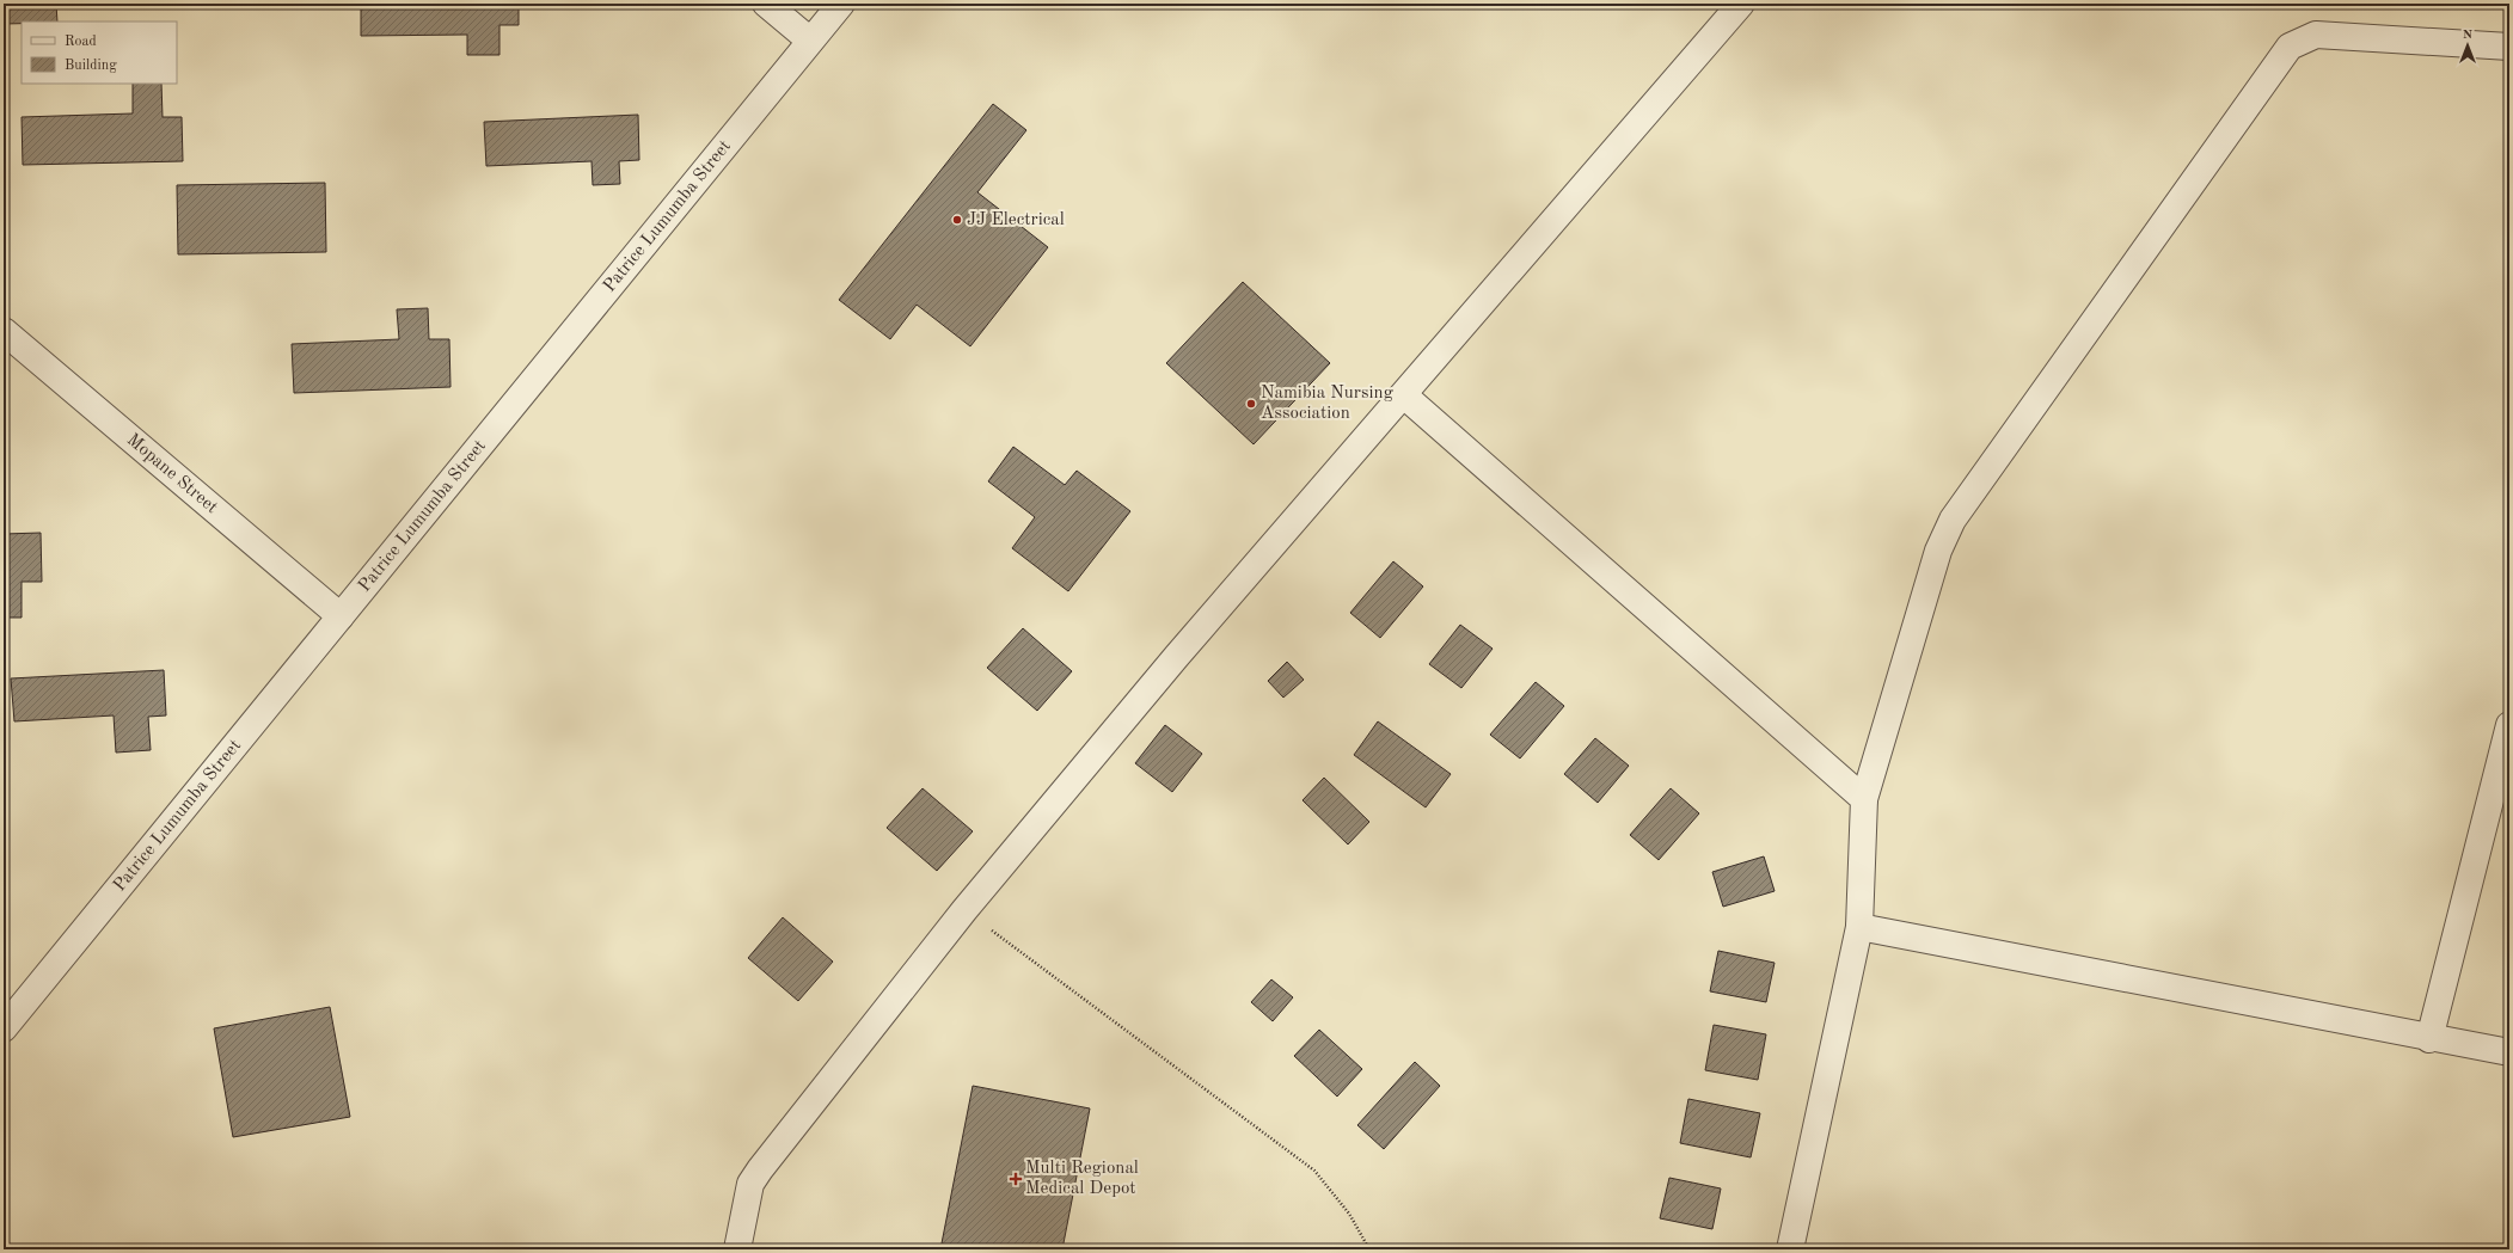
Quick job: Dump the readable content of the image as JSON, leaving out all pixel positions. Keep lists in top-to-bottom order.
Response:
{
  "streets": {
    "street": ["Patrice Lumumba Street", "Mopane Street"]
  },
  "crossings": [
    ["Patrice Lumumba Street", "Mopane Street"]
  ],
  "places": {
    "other": ["JJ Electrical", "Namibia Nursing Association"],
    "health": ["Multi Regional Medical Depot"]
  },
  "legend": ["Road", "Building"],
  "north": "top"
}
